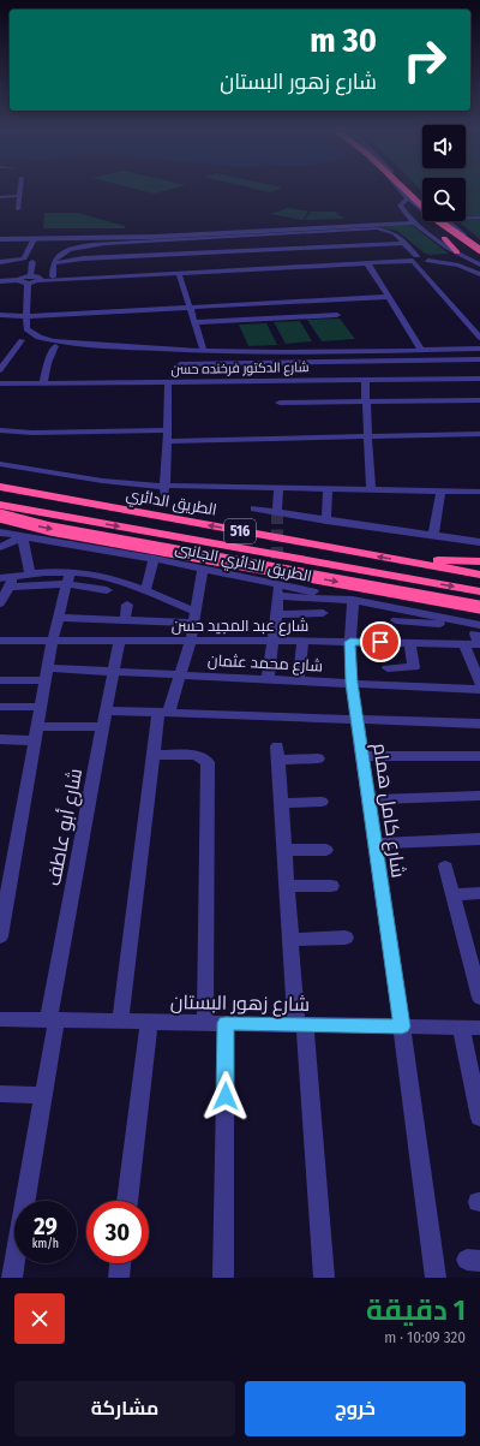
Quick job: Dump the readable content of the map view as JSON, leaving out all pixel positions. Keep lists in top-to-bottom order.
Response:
{
  "streets": {
    "highway": ["الطريق الدائري", "516"],
    "street": [
      "شارع الدكتور فرخنده حسن",
      "الطريق الدائري الجانبى",
      "شارع عبد المجيد حسن",
      "شارع محمد عثمان",
      "شارع كامل همام",
      "شارع أبو عاطف",
      "شارع زهور البستان"
    ]
  },
  "crossings": [
    ["الطريق الدائري الجانبى", "شارع كامل همام"],
    ["شارع عبد المجيد حسن", "شارع كامل همام"],
    ["شارع عبد المجيد حسن", "شارع أبو عاطف"],
    ["شارع محمد عثمان", "شارع كامل همام"],
    ["شارع محمد عثمان", "شارع أبو عاطف"],
    ["شارع كامل همام", "شارع زهور البستان"],
    ["شارع أبو عاطف", "شارع زهور البستان"]
  ],
  "page": {
    "turn": ["30 m", "شارع زهور البستان"],
    "speed": "29 km/h",
    "limit": "30",
    "heading": ["1 دقيقة", "320 m · 10:09"],
    "buttons": ["خروج", "مشاركة"]
  }
}
